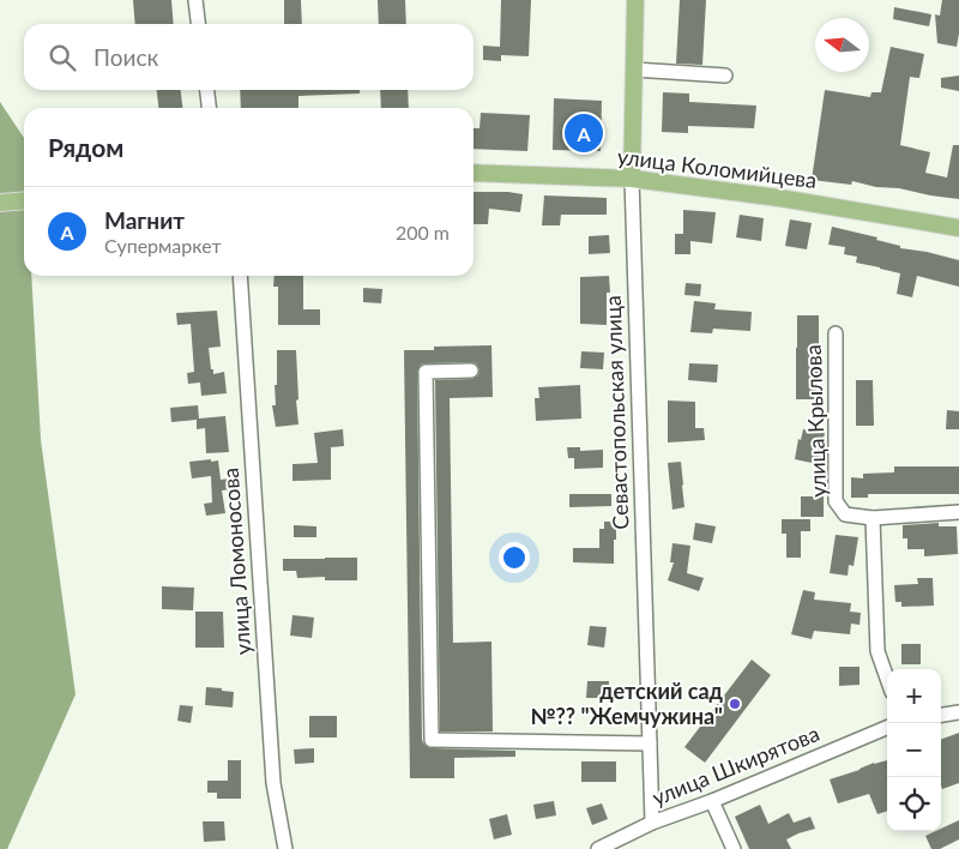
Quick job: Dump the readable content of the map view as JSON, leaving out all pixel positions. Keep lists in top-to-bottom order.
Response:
{
  "streets": {
    "main road": ["улица Коломийцева", "Севастопольская улица"],
    "street": ["улица Крылова", "улица Ломоносова", "улица Шкирятова"]
  },
  "crossings": [
    ["улица Коломийцева", "Севастопольская улица"],
    ["Севастопольская улица", "улица Шкирятова"]
  ],
  "places": ["детский сад №?? \"Жемчужина\""],
  "north": "left",
  "page": {
    "search": "Поиск",
    "heading": "Рядом",
    "pins": "A",
    "list": [
      {
        "mark": "A",
        "name": "Магнит",
        "note": "Супермаркет",
        "value": "200 m"
      }
    ],
    "map_buttons": ["+", "−"]
  }
}
